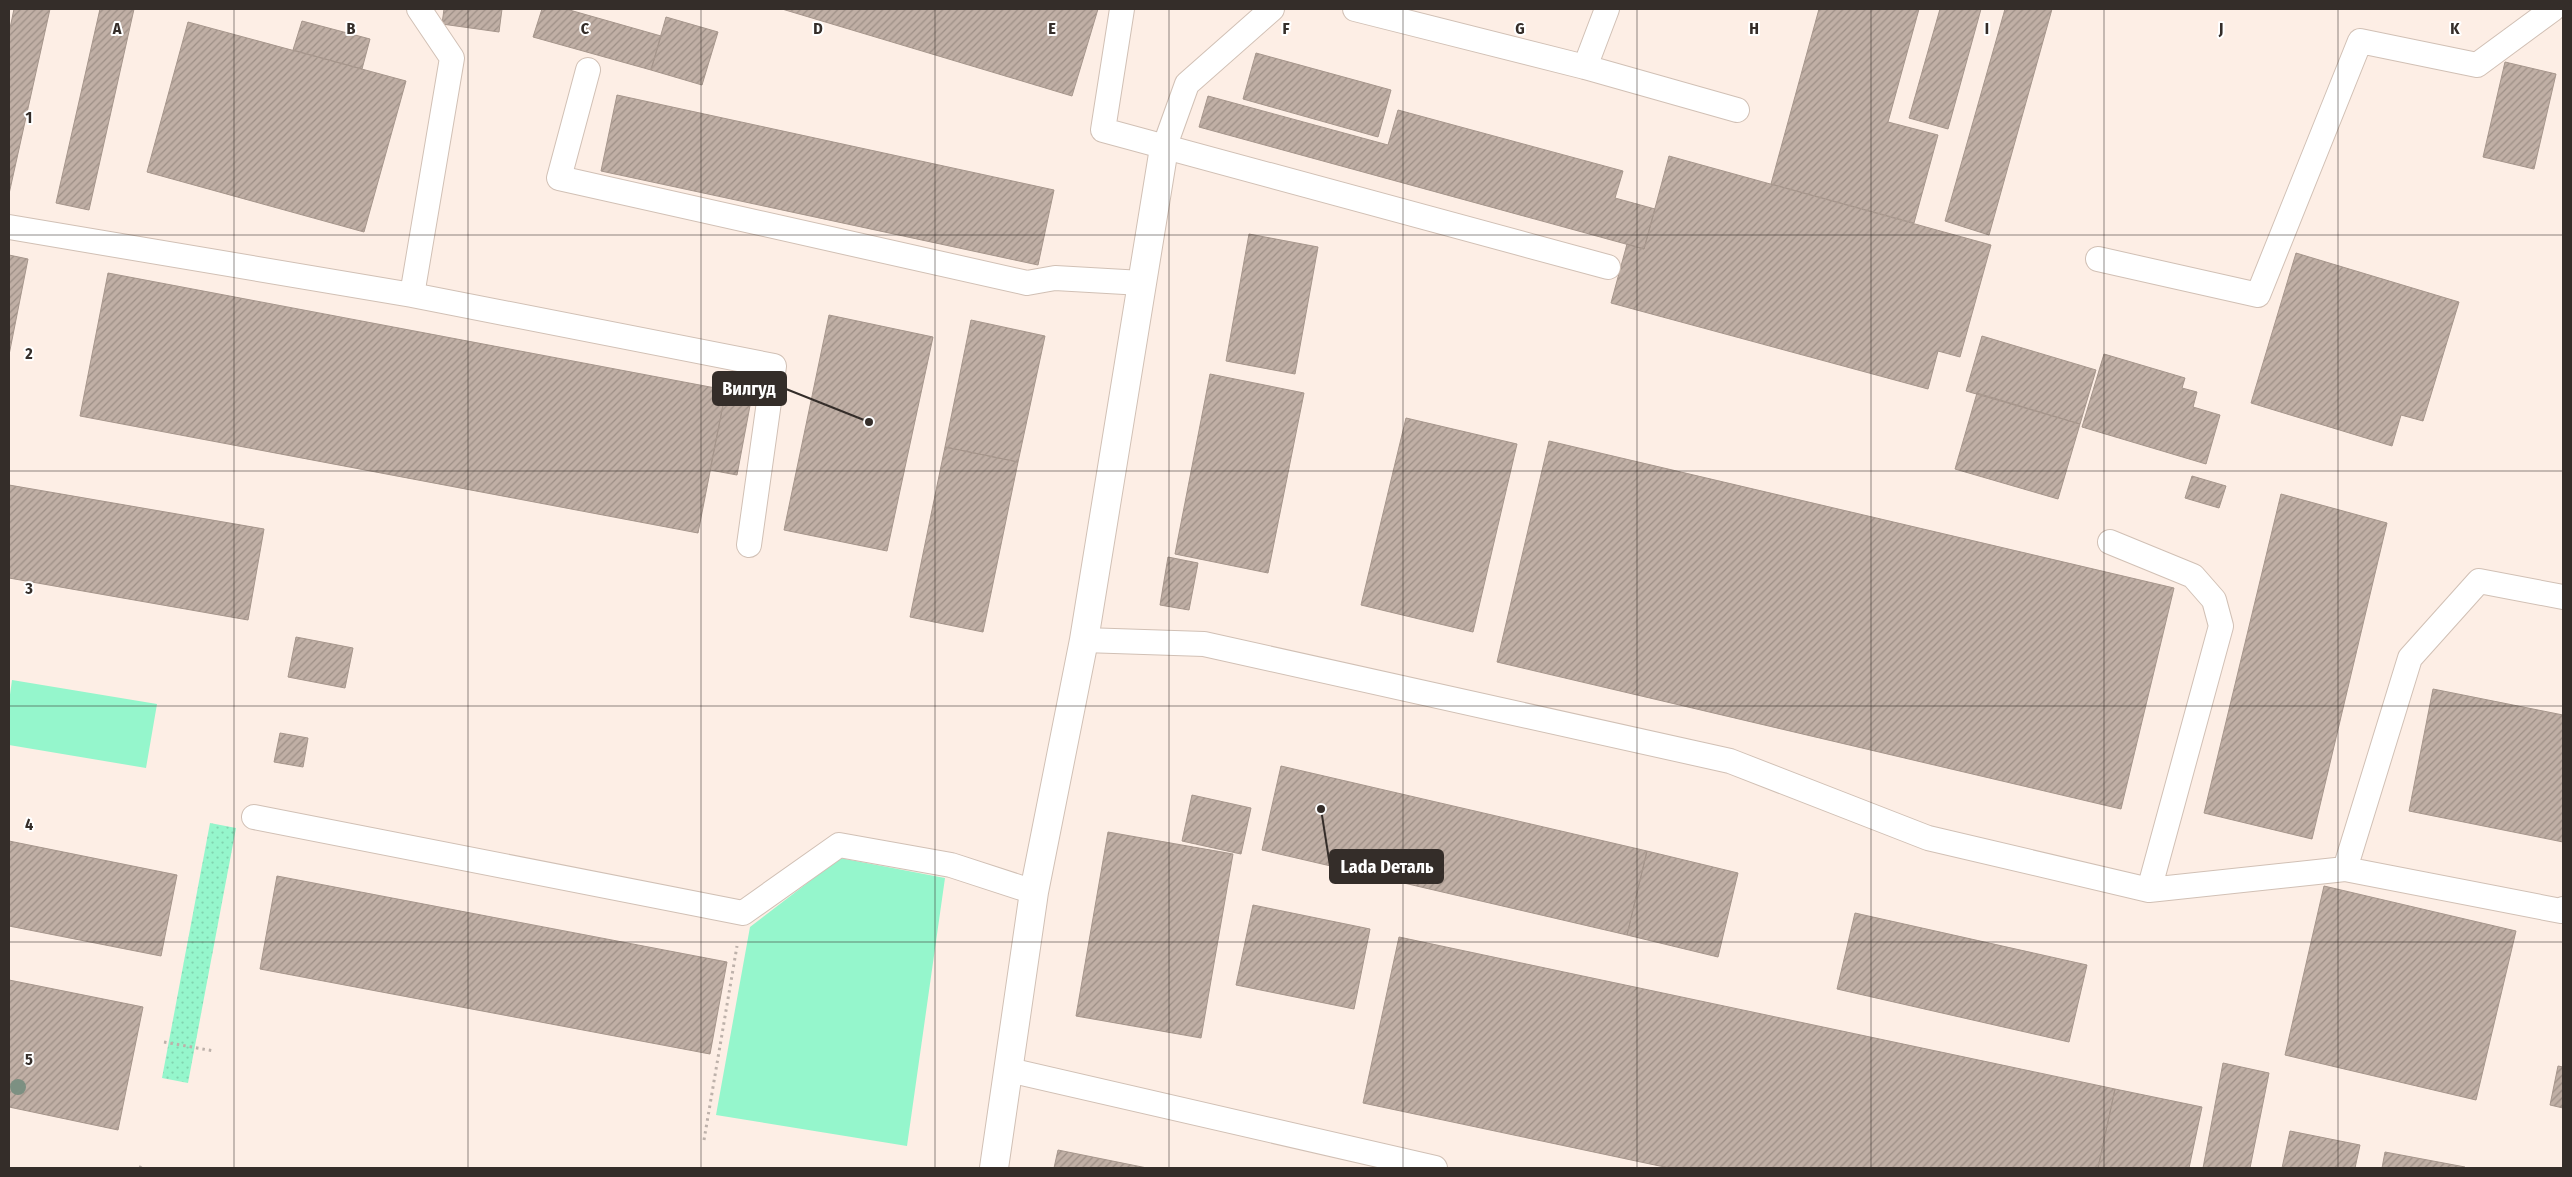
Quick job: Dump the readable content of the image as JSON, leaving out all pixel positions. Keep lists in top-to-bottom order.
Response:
{
  "places": ["Вилгуд", "Lada Dеталь"],
  "grid": {
    "columns": [
      "A",
      "B",
      "C",
      "D",
      "E",
      "F",
      "G",
      "H",
      "I",
      "J",
      "K"
    ],
    "rows": [
      "1",
      "2",
      "3",
      "4",
      "5"
    ]
  }
}
